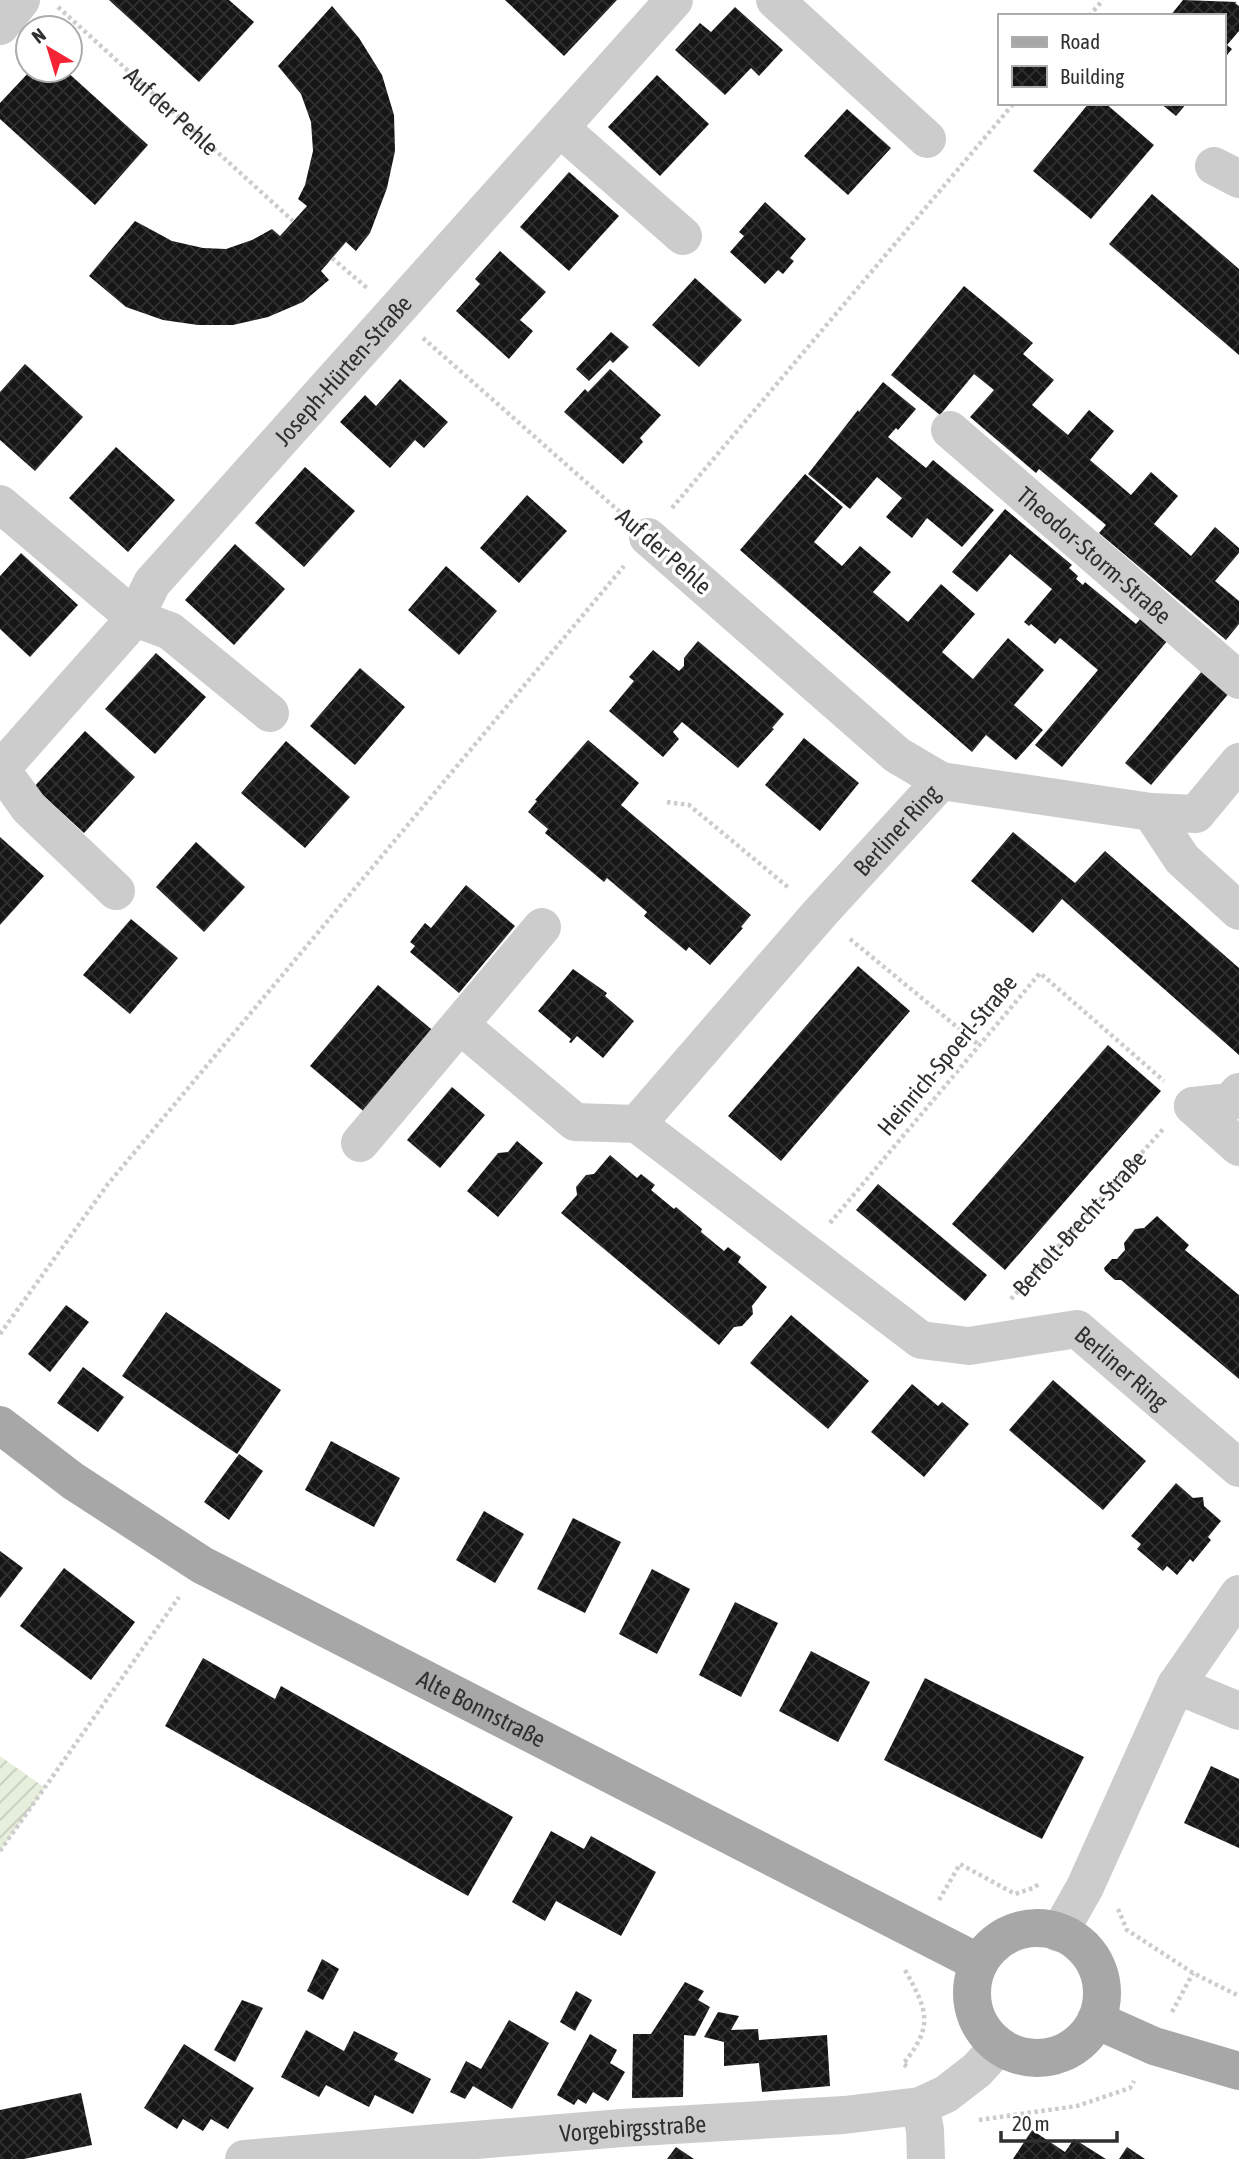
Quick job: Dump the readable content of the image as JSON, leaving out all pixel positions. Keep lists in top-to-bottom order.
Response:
{
  "streets": {
    "main road": ["Alte Bonnstraße"],
    "street": [
      "Auf der Pehle",
      "Joseph-Hürten-Straße",
      "Theodor-Storm-Straße",
      "Berliner Ring",
      "Vorgebirgsstraße"
    ],
    "path": ["Heinrich-Spoerl-Straße", "Bertolt-Brecht-Straße"]
  },
  "crossings": [
    ["Auf der Pehle", "Joseph-Hürten-Straße"],
    ["Auf der Pehle", "Berliner Ring"],
    ["Berliner Ring", "Heinrich-Spoerl-Straße"],
    ["Berliner Ring", "Bertolt-Brecht-Straße"],
    ["Heinrich-Spoerl-Straße", "Bertolt-Brecht-Straße"],
    ["Alte Bonnstraße", "Vorgebirgsstraße"]
  ],
  "legend": ["Road", "Building"],
  "scale_bar": "20 m",
  "north": "top left"
}
